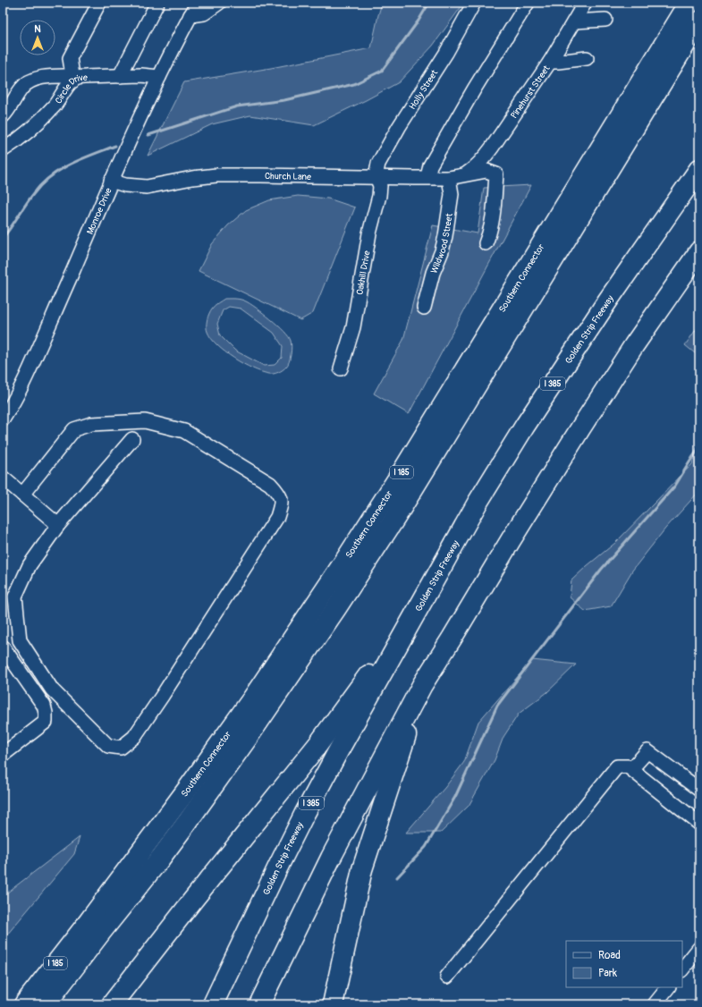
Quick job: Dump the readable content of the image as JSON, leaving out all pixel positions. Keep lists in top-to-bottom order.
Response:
{
  "streets": {
    "highway": [
      "Southern Connector",
      "Golden Strip Freeway",
      "I 385",
      "I 185"
    ],
    "street": [
      "Holly Street",
      "Circle Drive",
      "Pinehurst Street",
      "Church Lane",
      "Monroe Drive",
      "Wildwood Street",
      "Oakhill Drive"
    ]
  },
  "crossings": [
    ["Holly Street", "Church Lane"],
    ["Holly Street", "Oakhill Drive"],
    ["Circle Drive", "Monroe Drive"],
    ["Pinehurst Street", "Church Lane"],
    ["Church Lane", "Monroe Drive"],
    ["Church Lane", "Wildwood Street"],
    ["Church Lane", "Oakhill Drive"]
  ],
  "legend": ["Road", "Park"],
  "north": "top"
}
